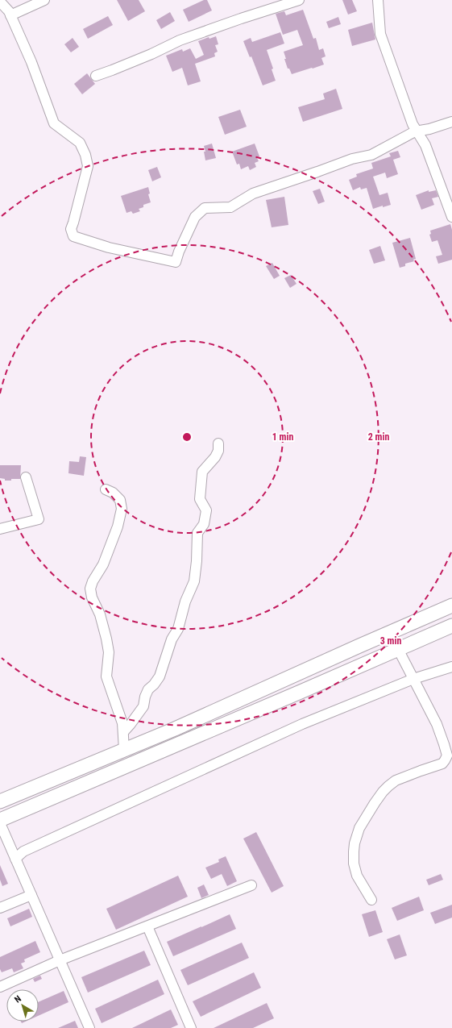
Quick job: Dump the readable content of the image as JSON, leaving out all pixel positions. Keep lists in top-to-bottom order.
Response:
{
  "north": "top left",
  "rings": ["1 min", "2 min", "3 min"]
}
